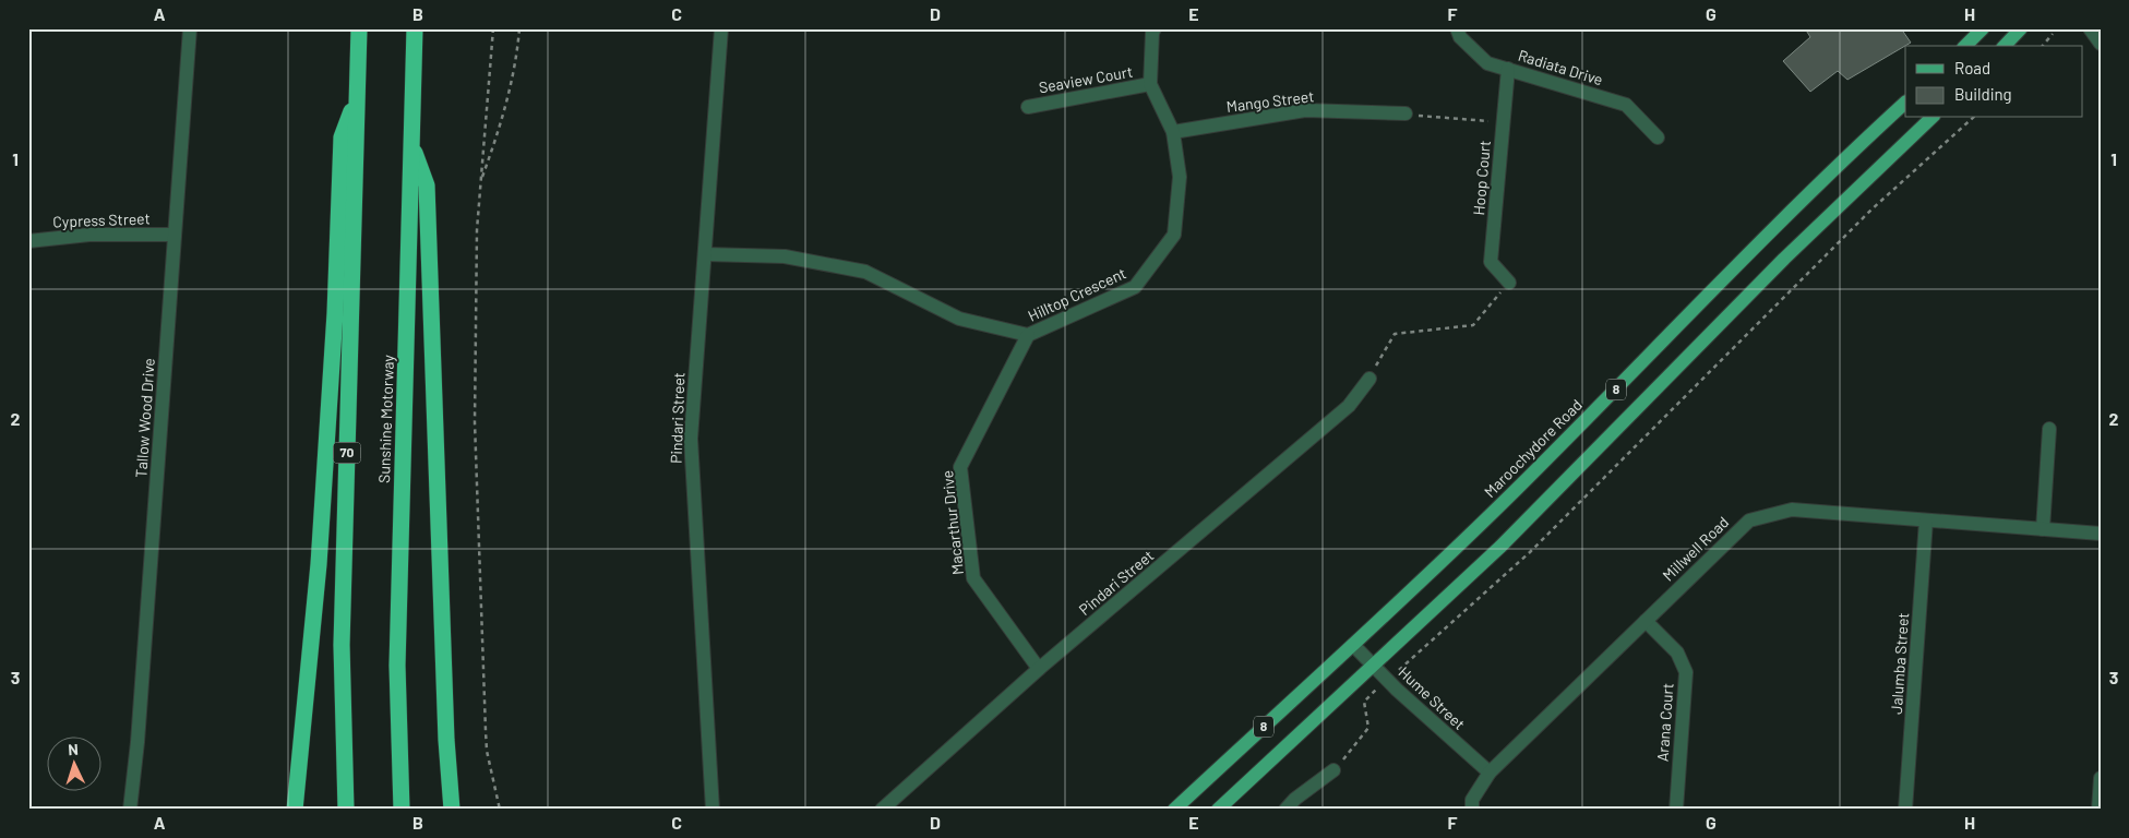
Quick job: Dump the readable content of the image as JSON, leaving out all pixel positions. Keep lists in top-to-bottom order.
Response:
{
  "streets": {
    "highway": ["Sunshine Motorway", "70"],
    "main road": ["8", "Maroochydore Road"],
    "street": [
      "Radiata Drive",
      "Seaview Court",
      "Mango Street",
      "Hoop Court",
      "Cypress Street",
      "Hilltop Crescent",
      "Tallow Wood Drive",
      "Pindari Street",
      "Macarthur Drive",
      "Millwell Road",
      "Jalumba Street",
      "Hume Street",
      "Arana Court"
    ]
  },
  "crossings": [
    ["Radiata Drive", "Hoop Court"],
    ["Seaview Court", "Hilltop Crescent"],
    ["Mango Street", "Hilltop Crescent"],
    ["Cypress Street", "Tallow Wood Drive"],
    ["Hilltop Crescent", "Pindari Street"],
    ["Hilltop Crescent", "Macarthur Drive"],
    ["8", "Hume Street"],
    ["Pindari Street", "Macarthur Drive"],
    ["Maroochydore Road", "Hume Street"],
    ["Millwell Road", "Jalumba Street"],
    ["Millwell Road", "Hume Street"],
    ["Millwell Road", "Arana Court"]
  ],
  "legend": ["Road", "Building"],
  "north": "top",
  "grid": {
    "columns": [
      "A",
      "B",
      "C",
      "D",
      "E",
      "F",
      "G",
      "H"
    ],
    "rows": ["1", "2", "3"]
  }
}
